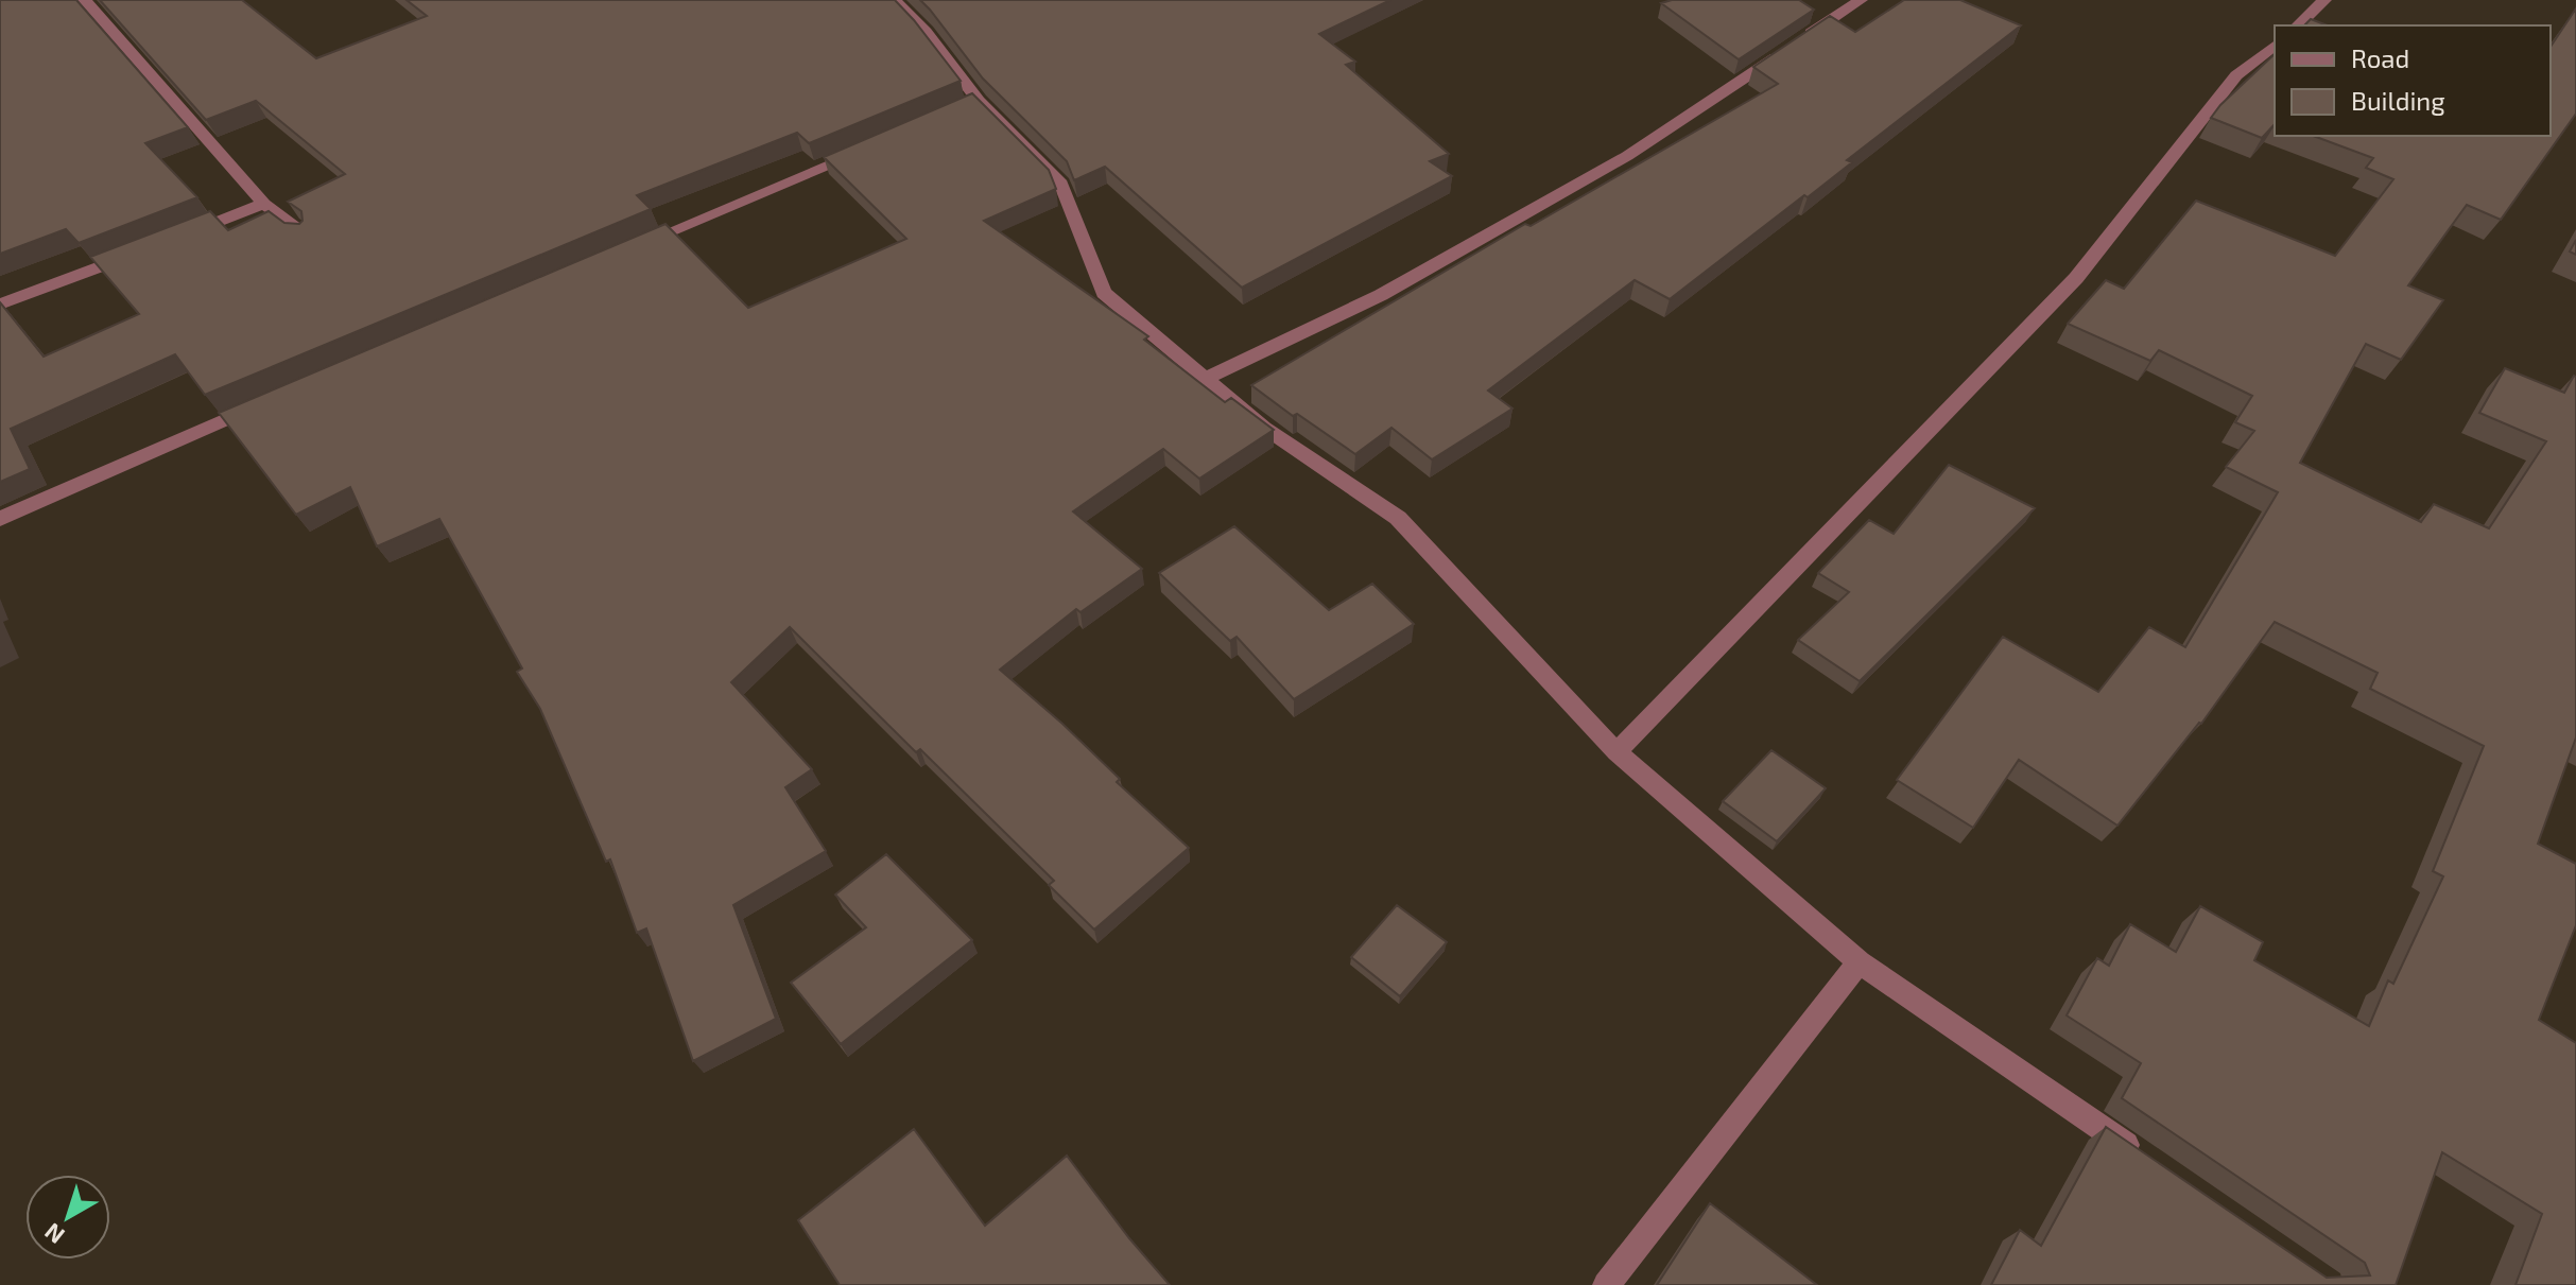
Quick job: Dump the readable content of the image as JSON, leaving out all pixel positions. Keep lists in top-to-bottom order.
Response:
{
  "legend": ["Road", "Building"],
  "north": "bottom left"
}
